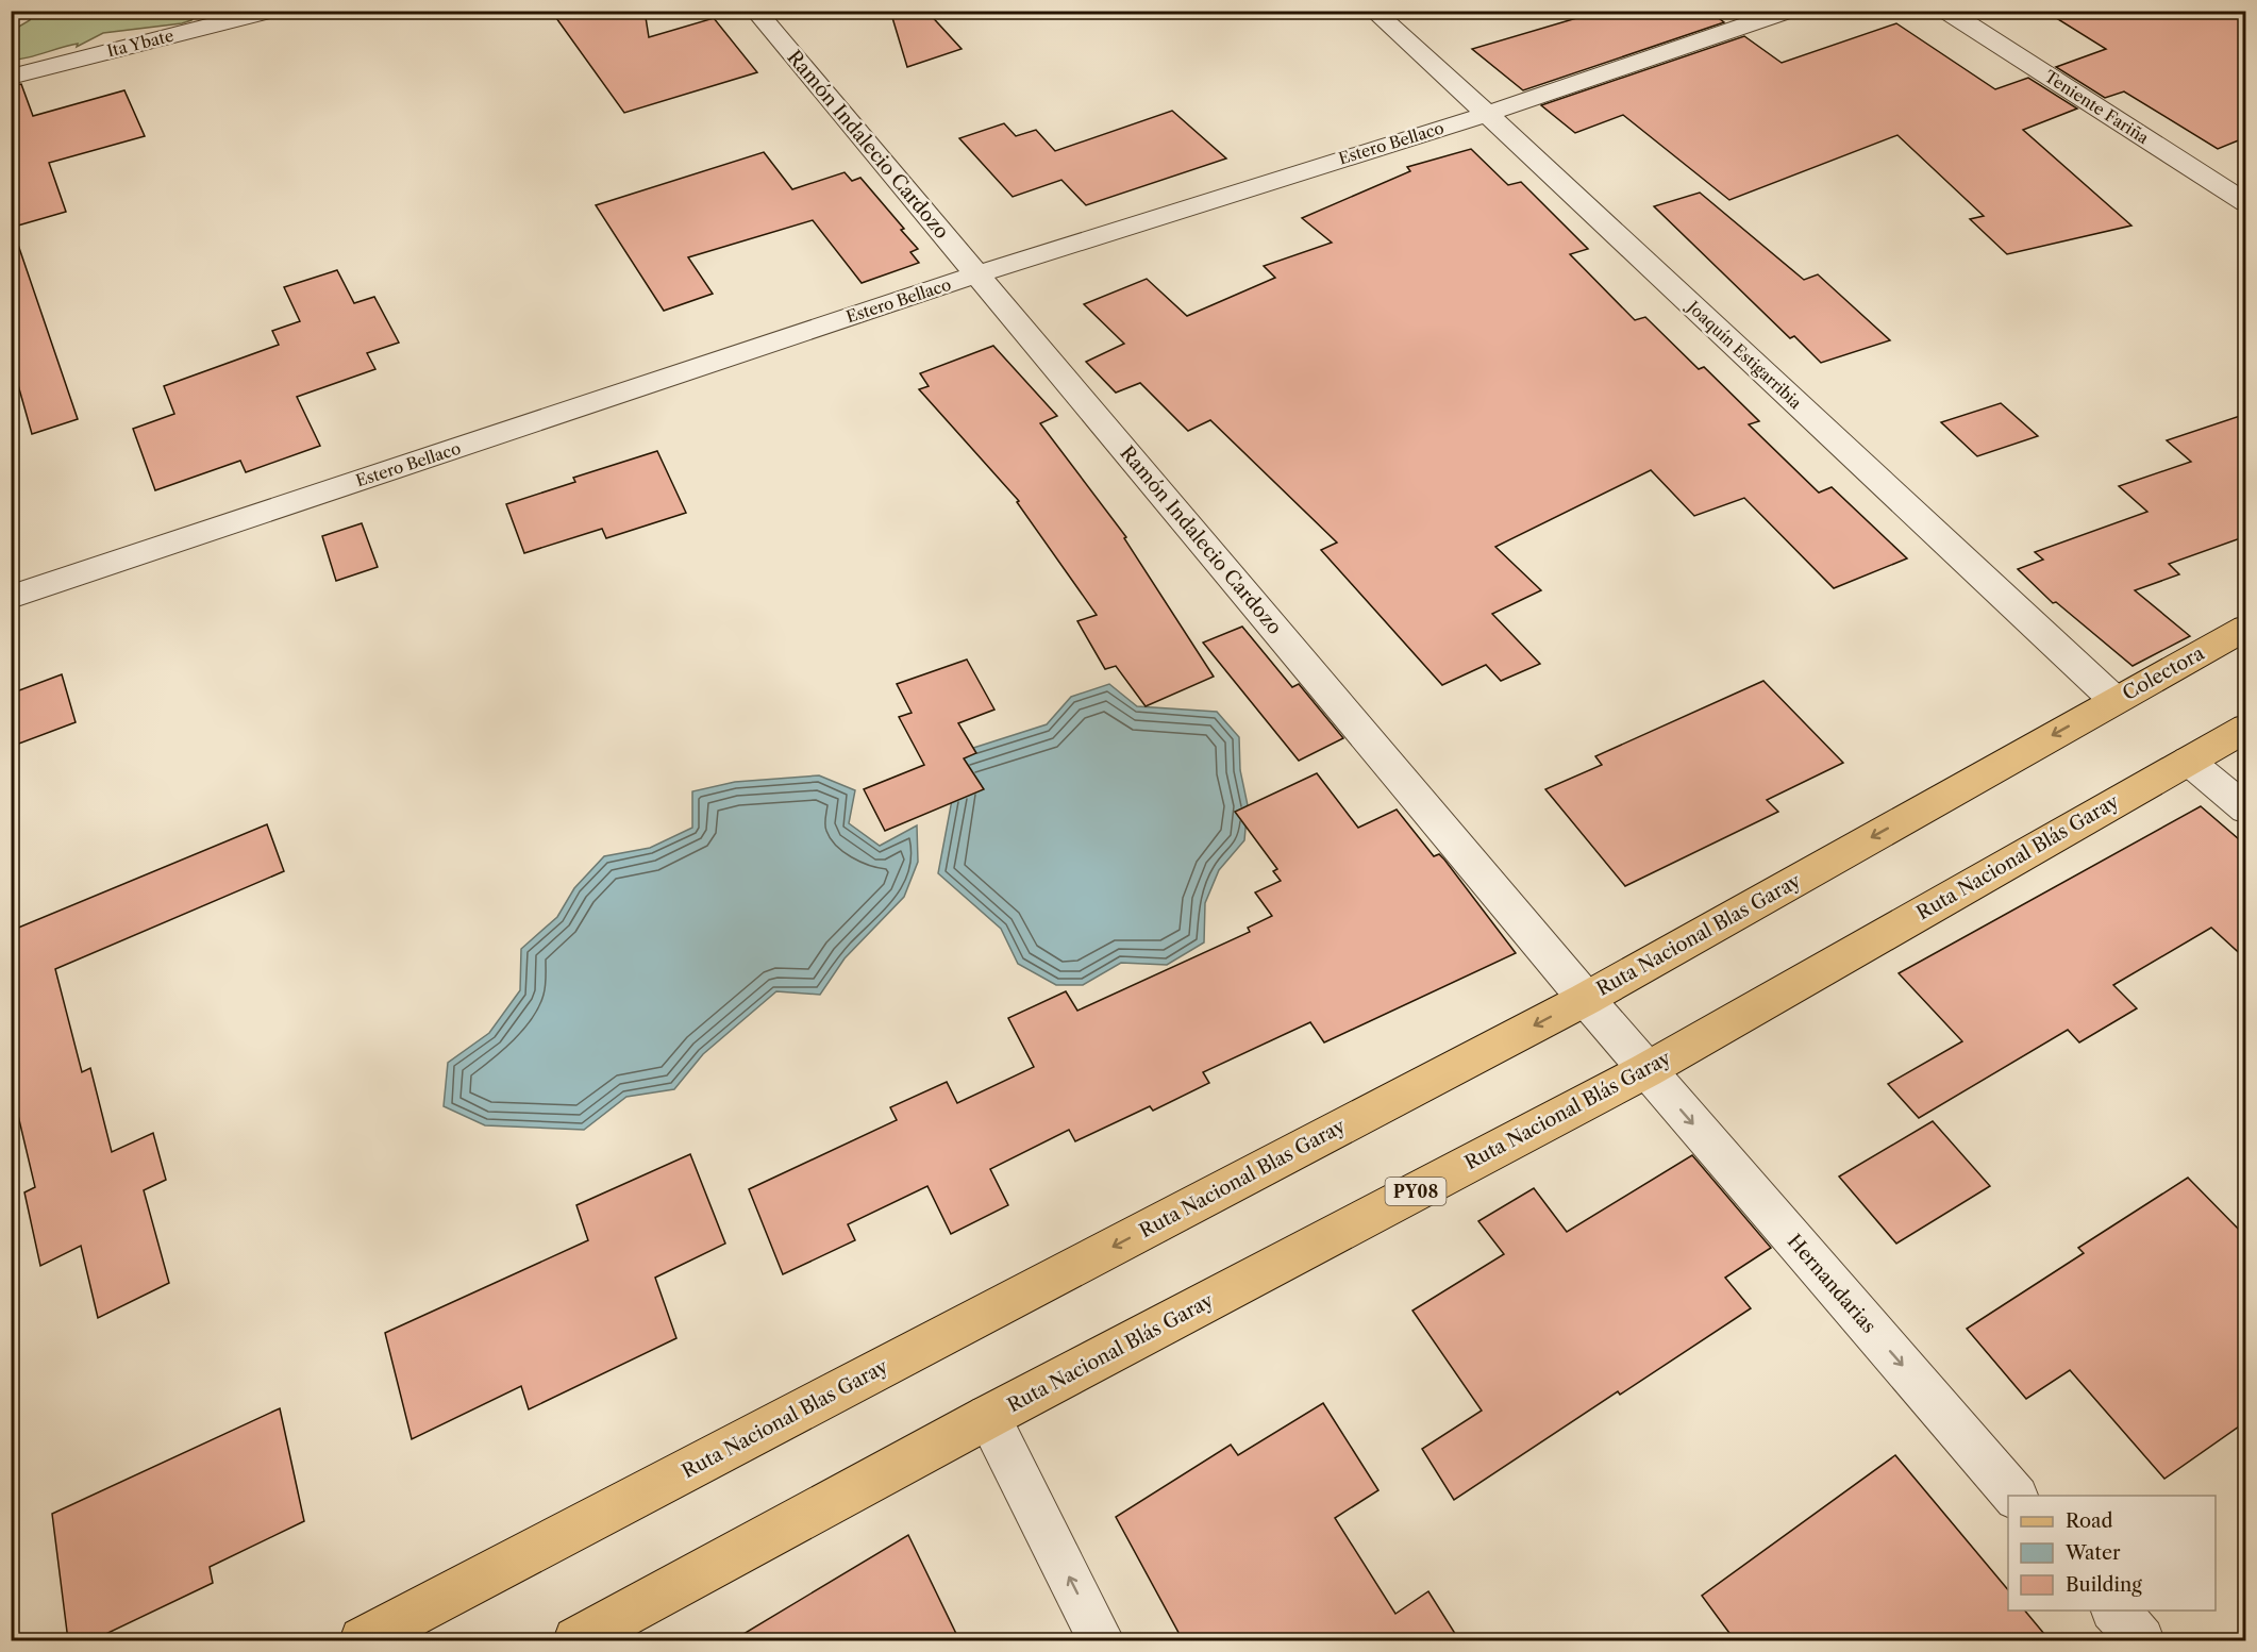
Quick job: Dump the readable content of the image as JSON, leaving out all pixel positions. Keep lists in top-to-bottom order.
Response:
{
  "streets": {
    "main road": [
      "Colectora",
      "Ruta Nacional Blás Garay",
      "Ruta Nacional Blas Garay",
      "PY08"
    ],
    "street": [
      "Ita Ybate",
      "Teniente Fariña",
      "Estero Bellaco",
      "Ramón Indalecio Cardozo",
      "Joaquín Estigarribia",
      "Hernandarias"
    ]
  },
  "crossings": [
    ["Estero Bellaco", "Ramón Indalecio Cardozo"],
    ["Estero Bellaco", "Joaquín Estigarribia"],
    ["Ramón Indalecio Cardozo", "Ruta Nacional Blás Garay"],
    ["Ramón Indalecio Cardozo", "Ruta Nacional Blas Garay"],
    ["Ramón Indalecio Cardozo", "Hernandarias"],
    ["Joaquín Estigarribia", "Colectora"],
    ["Joaquín Estigarribia", "Ruta Nacional Blas Garay"],
    ["Colectora", "Ruta Nacional Blas Garay"],
    ["Ruta Nacional Blás Garay", "Hernandarias"]
  ],
  "one_way": ["Ruta Nacional Blas Garay", "Hernandarias"],
  "legend": ["Road", "Water", "Building"]
}
